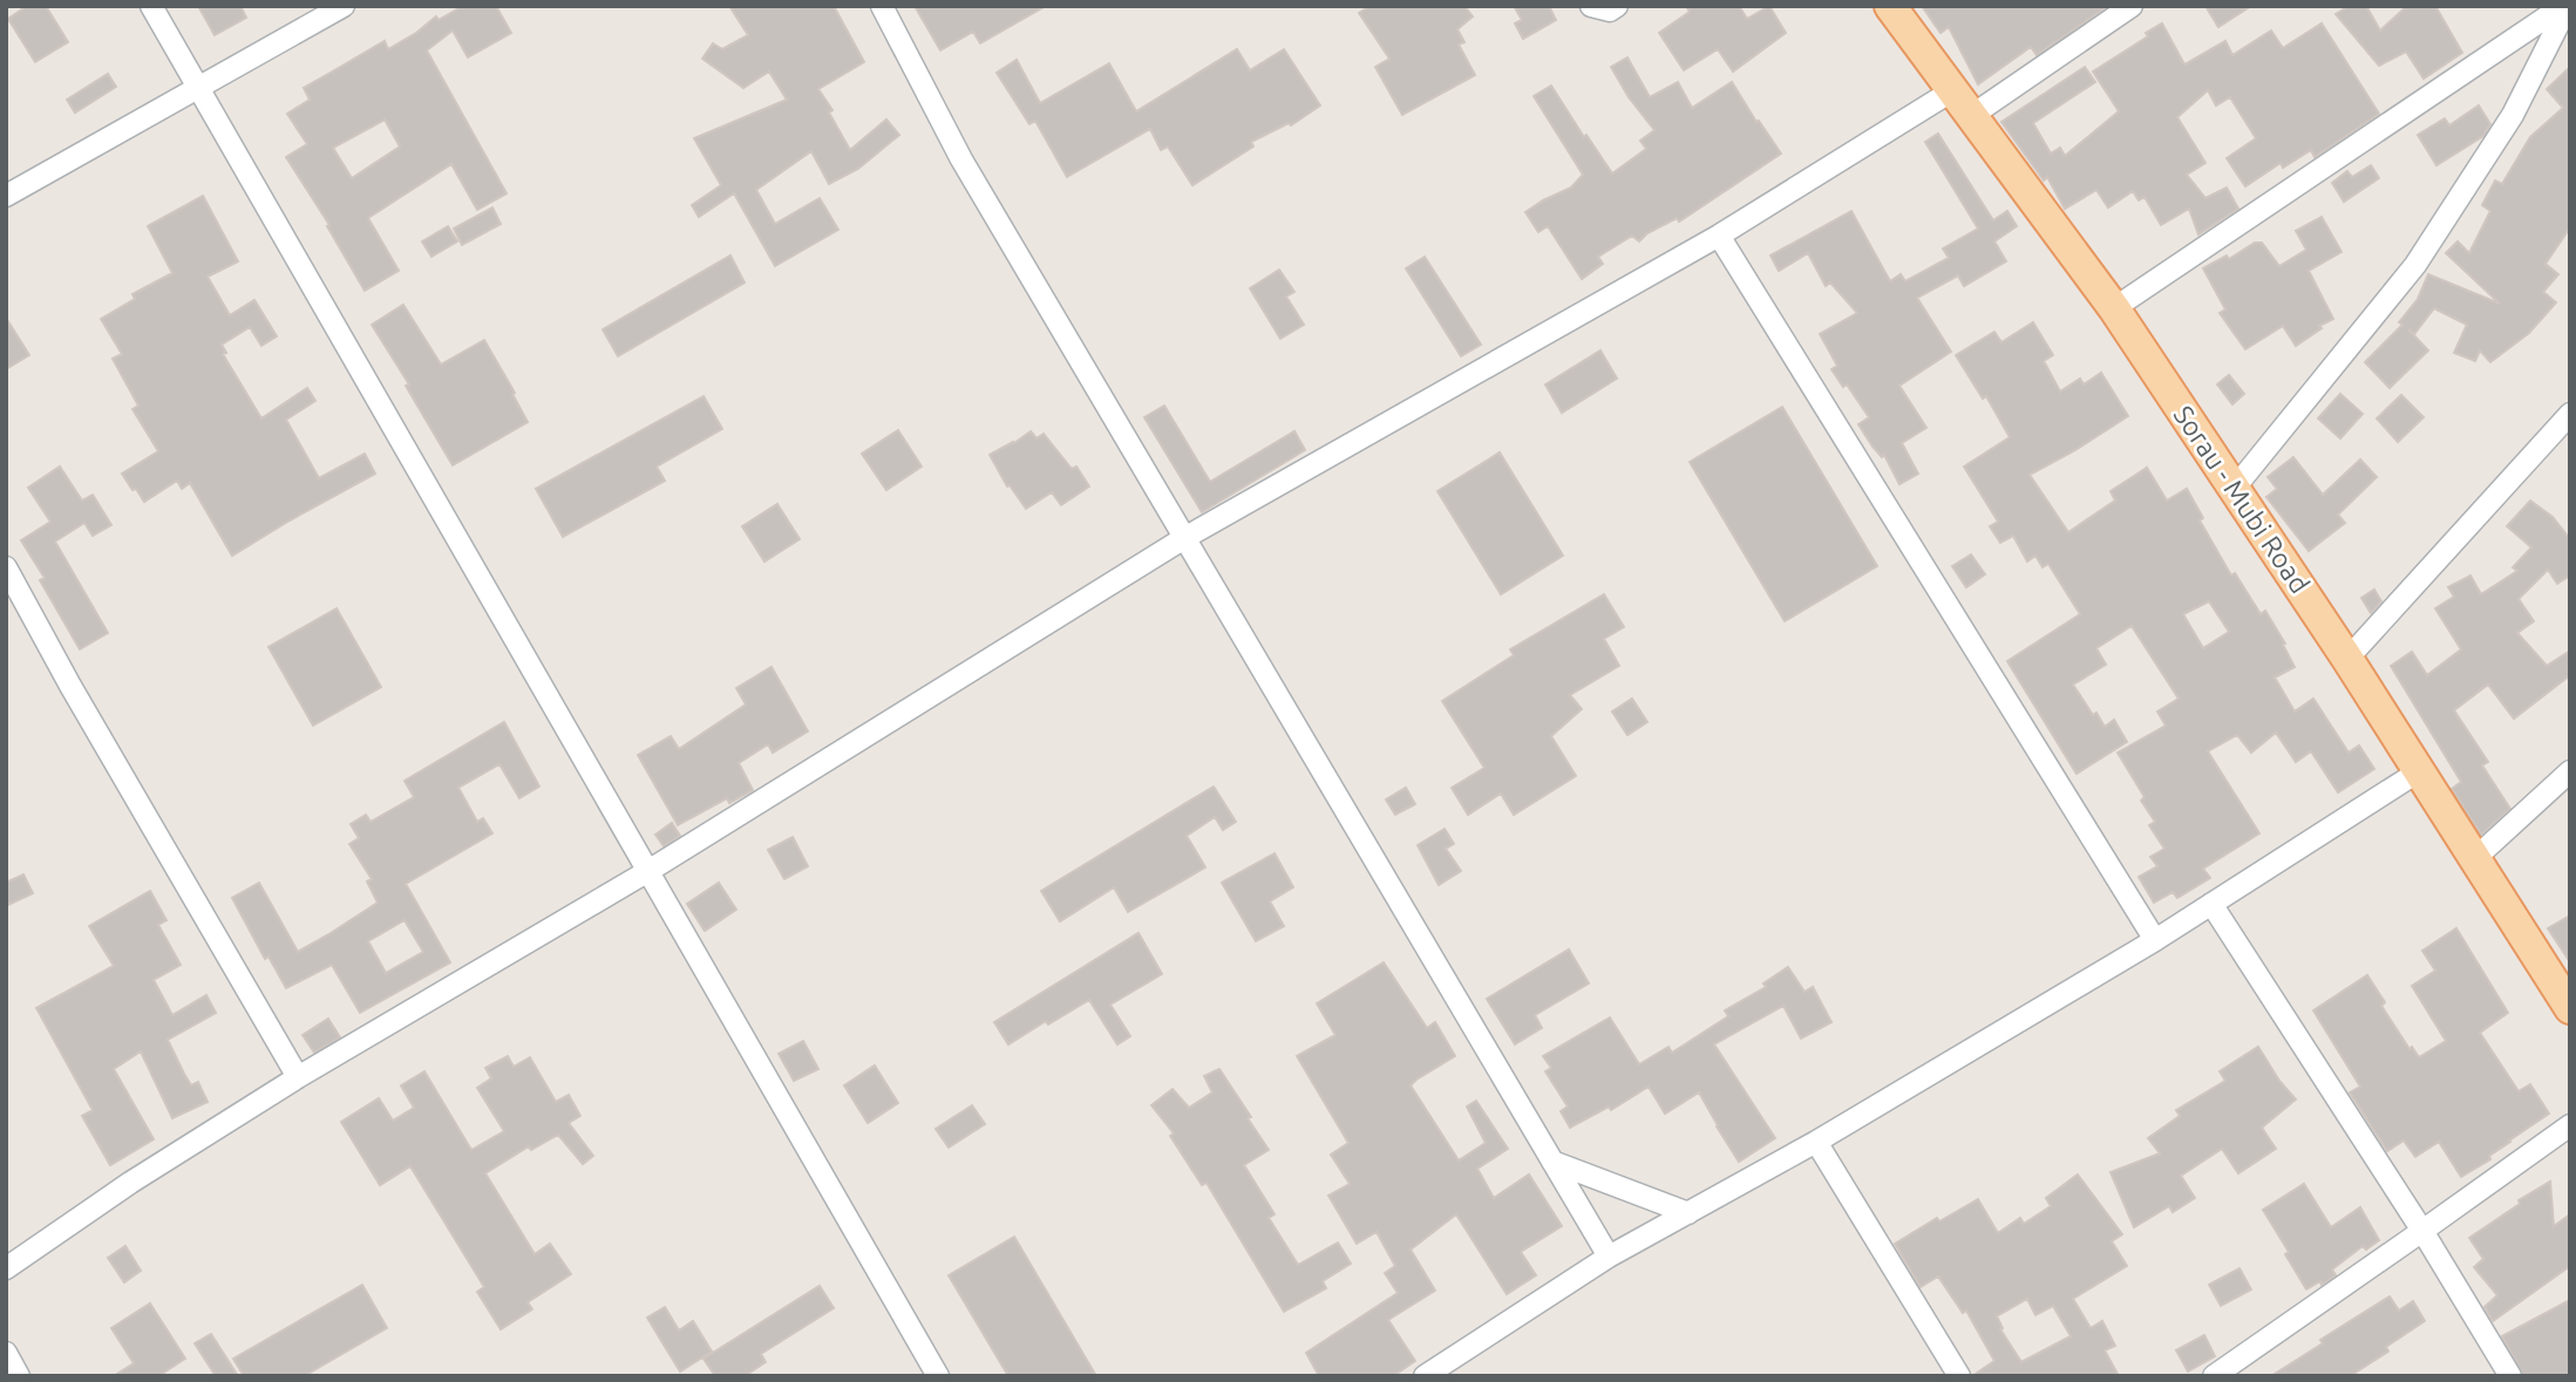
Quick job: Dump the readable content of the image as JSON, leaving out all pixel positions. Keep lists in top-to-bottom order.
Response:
{
  "streets": {
    "main road": ["Sorau - Mubi Road"]
  }
}
